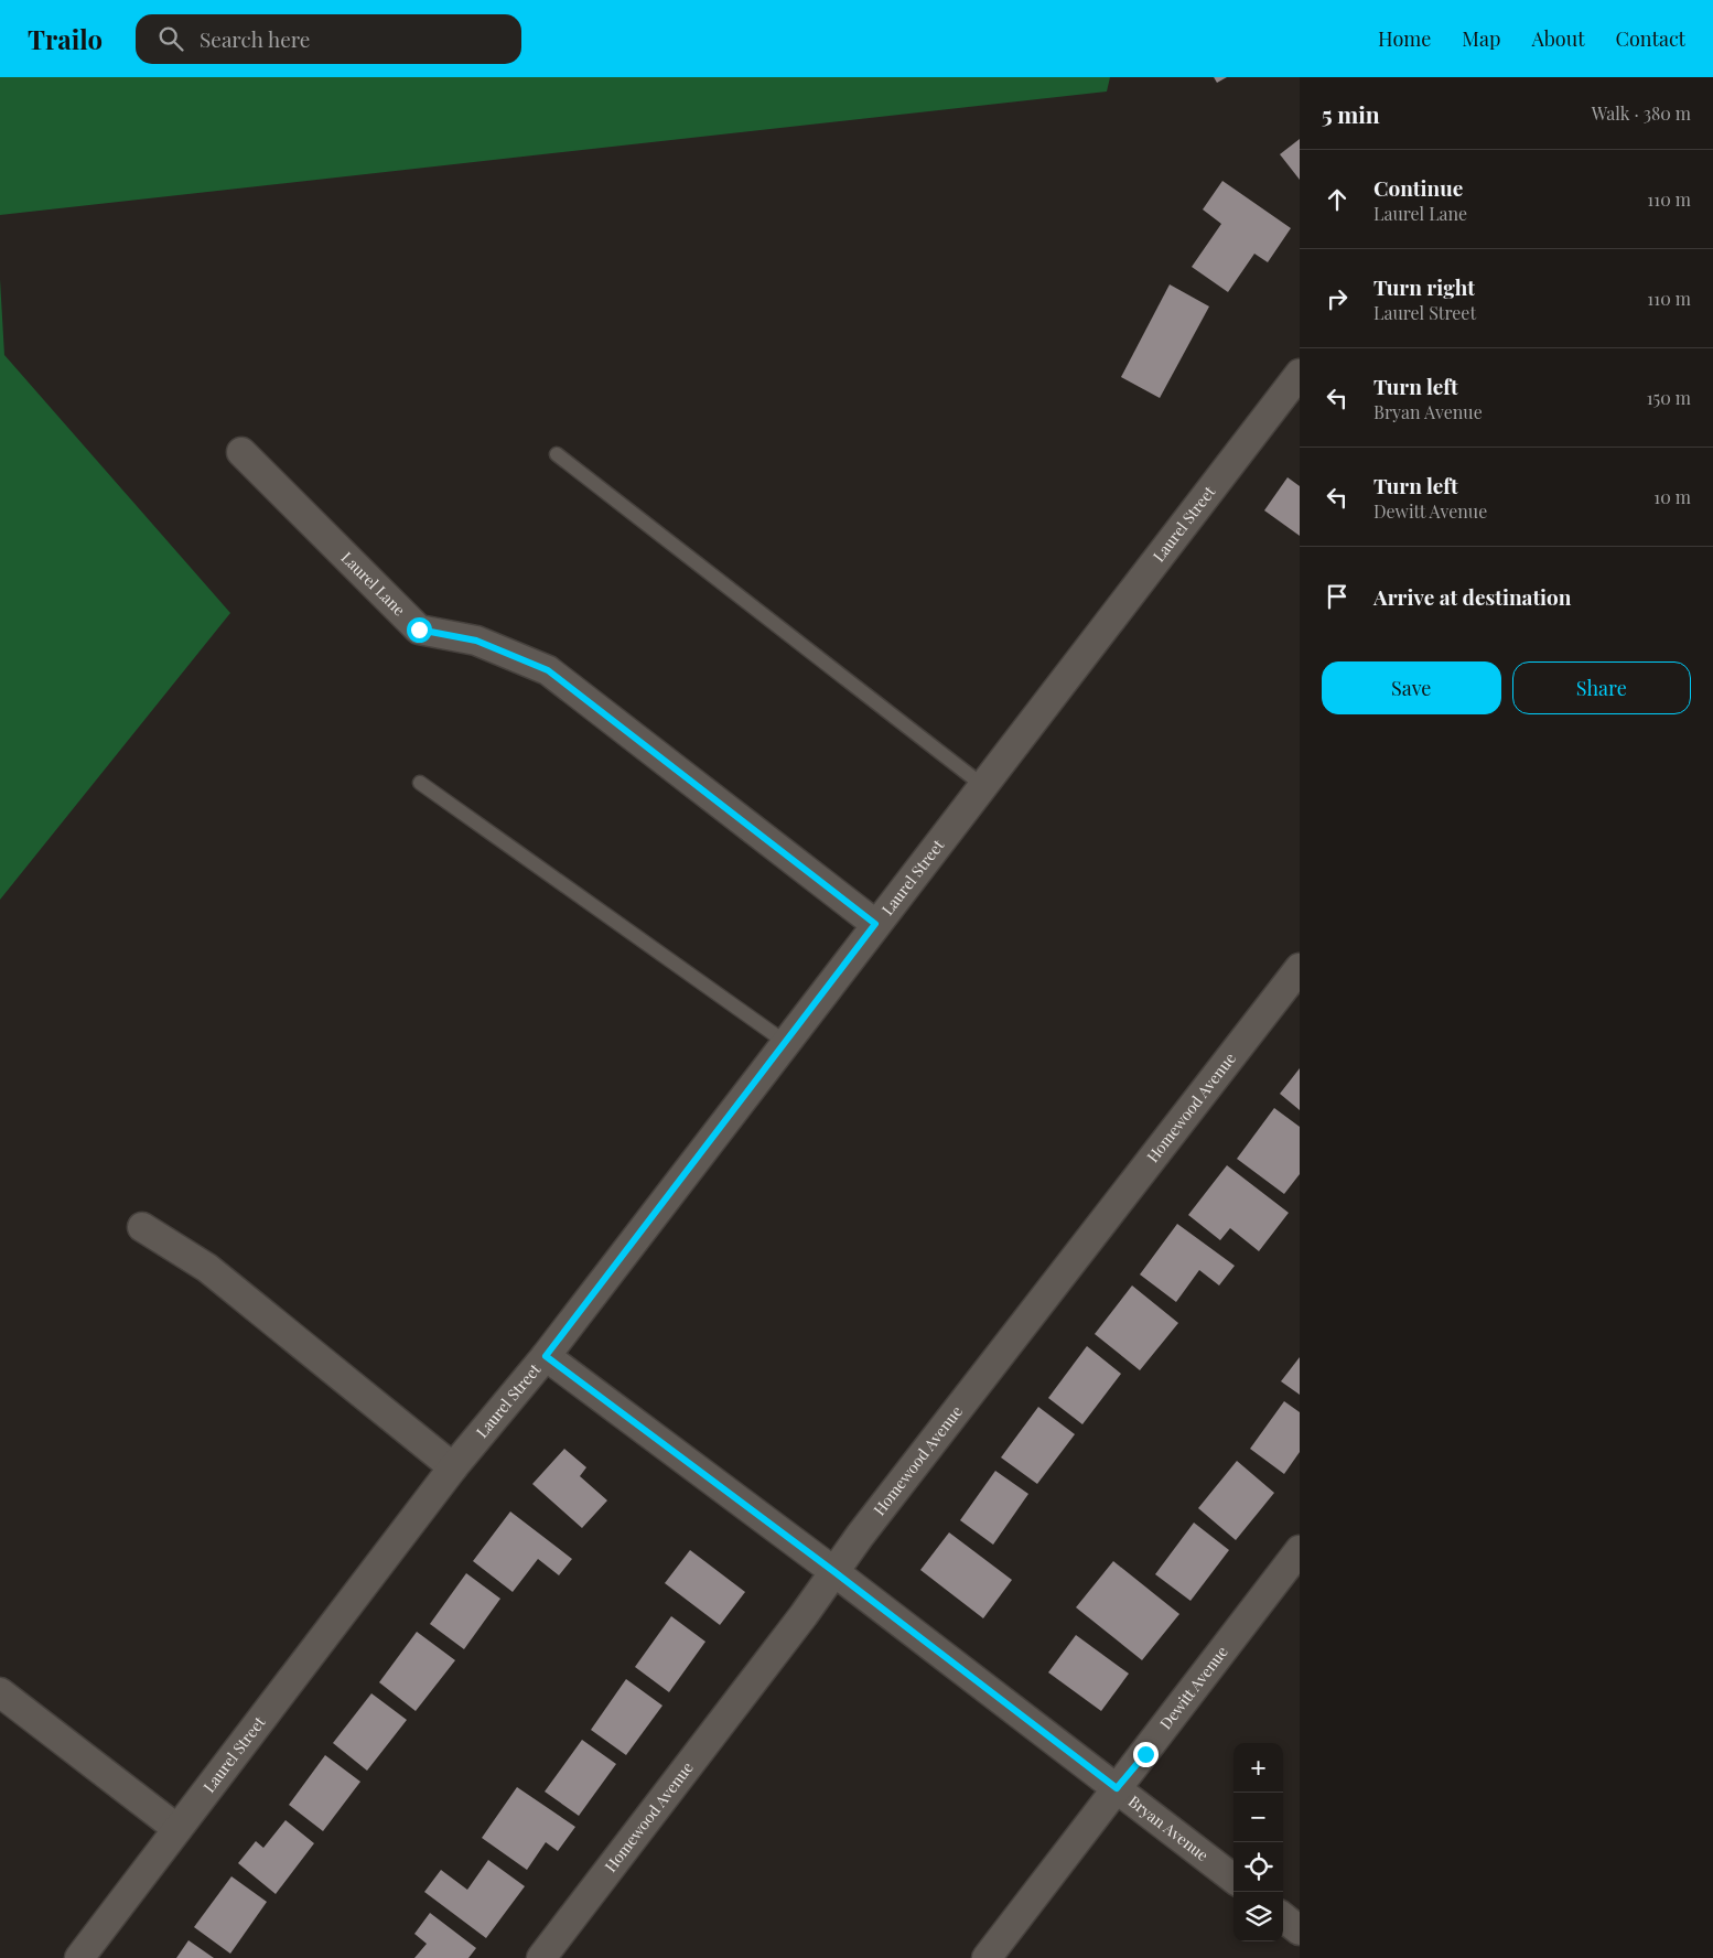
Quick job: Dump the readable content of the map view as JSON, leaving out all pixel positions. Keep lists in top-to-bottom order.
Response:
{
  "streets": {
    "street": [
      "Laurel Street",
      "Laurel Lane",
      "Homewood Avenue",
      "Dewitt Avenue",
      "Bryan Avenue"
    ]
  },
  "crossings": [
    ["Laurel Street", "Laurel Lane"],
    ["Laurel Street", "Bryan Avenue"],
    ["Homewood Avenue", "Bryan Avenue"],
    ["Dewitt Avenue", "Bryan Avenue"]
  ],
  "page": {
    "header": "Trailo",
    "search": "Search here",
    "nav": [
      "Home",
      "Map",
      "About",
      "Contact"
    ],
    "heading": ["5 min", "Walk · 380 m"],
    "list": [
      ["Continue", "Laurel Lane", "110 m"],
      ["Turn right", "Laurel Street", "110 m"],
      ["Turn left", "Bryan Avenue", "150 m"],
      ["Turn left", "Dewitt Avenue", "10 m"],
      "Arrive at destination"
    ],
    "buttons": ["Save", "Share"],
    "map_buttons": ["+", "−"]
  }
}
